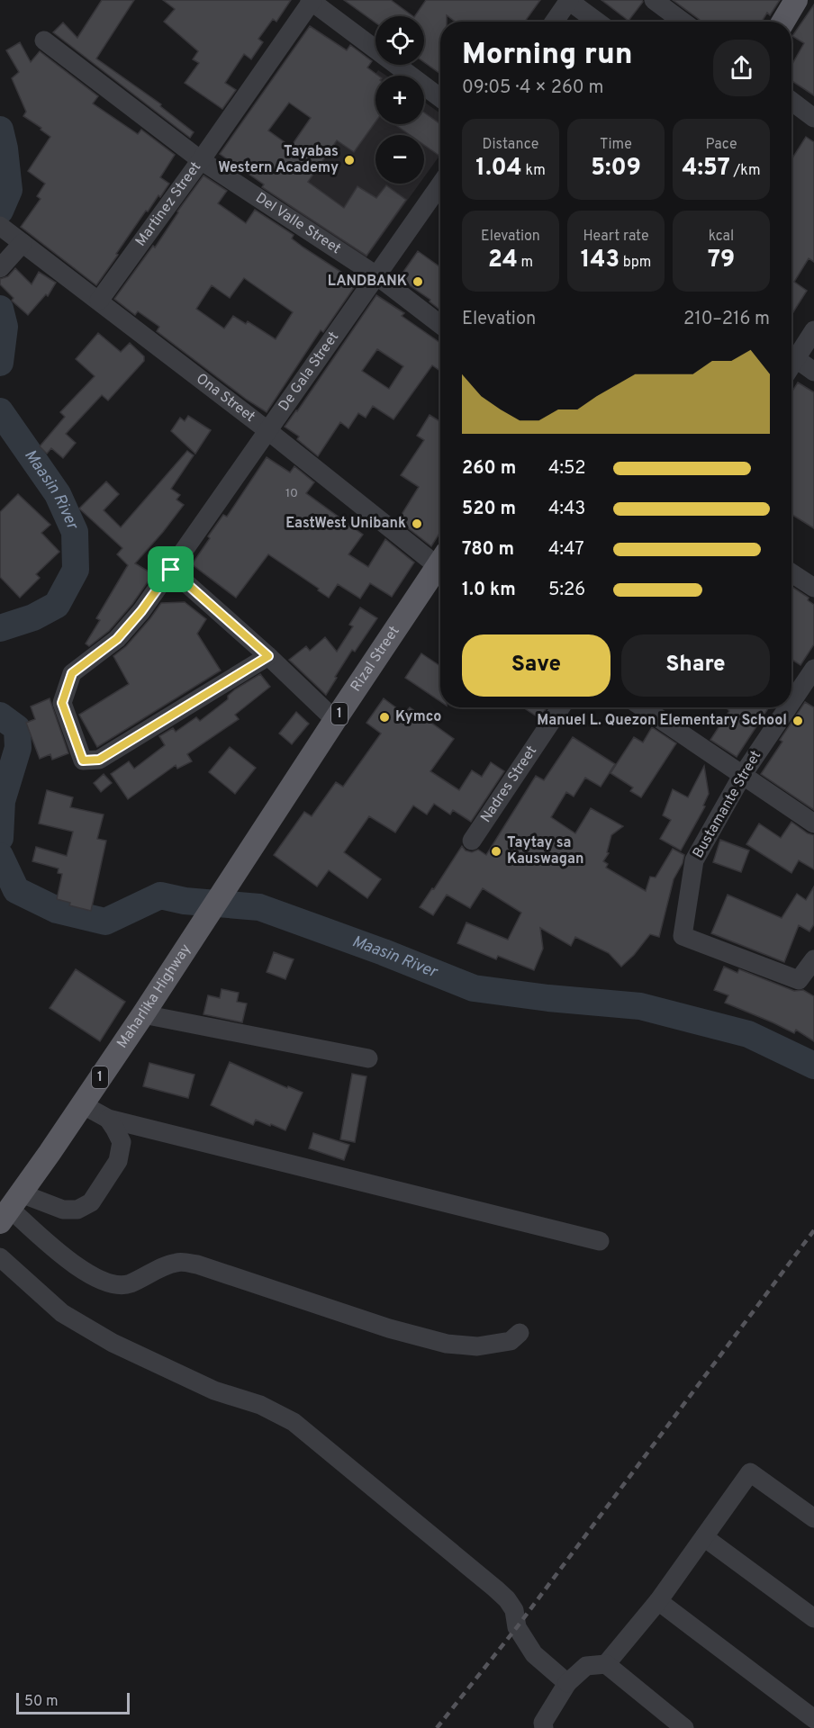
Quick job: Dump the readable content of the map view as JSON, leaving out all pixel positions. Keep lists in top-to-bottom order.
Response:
{
  "streets": {
    "main road": ["Rizal Street", "1", "Maharlika Highway"],
    "street": [
      "Martinez Street",
      "Del Valle Street",
      "De Gala Street",
      "Ona Street",
      "Nadres Street",
      "Bustamante Street"
    ]
  },
  "crossings": [
    ["Martinez Street", "Del Valle Street"],
    ["Martinez Street", "Ona Street"],
    ["Del Valle Street", "De Gala Street"],
    ["De Gala Street", "Ona Street"],
    ["Rizal Street", "Maharlika Highway"]
  ],
  "water": ["Maasin River"],
  "places": [
    "Tayabas Western Academy",
    "LANDBANK",
    "EastWest Unibank",
    "Kymco",
    "Manuel L. Quezon Elementary School",
    "Taytay sa Kauswagan"
  ],
  "house_numbers": ["10"],
  "scale_bar": "50 m",
  "page": {
    "map_buttons": ["+", "−"],
    "heading": ["Morning run", "09:05 · 4 × 260 m"],
    "stats": [
      ["Distance", "1.04 km"],
      ["Time", "5:09"],
      ["Pace", "4:57 /km"],
      ["Elevation", "24 m"],
      ["Heart rate", "143 bpm"],
      ["kcal", "79"]
    ],
    "chart": ["Elevation", "210–216 m"],
    "list": [
      {
        "name": "260 m",
        "note": "4:52"
      },
      {
        "name": "520 m",
        "note": "4:43"
      },
      {
        "name": "780 m",
        "note": "4:47"
      },
      {
        "name": "1.0 km",
        "note": "5:26"
      }
    ],
    "buttons": ["Save", "Share"],
    "scale": "50 m"
  }
}
